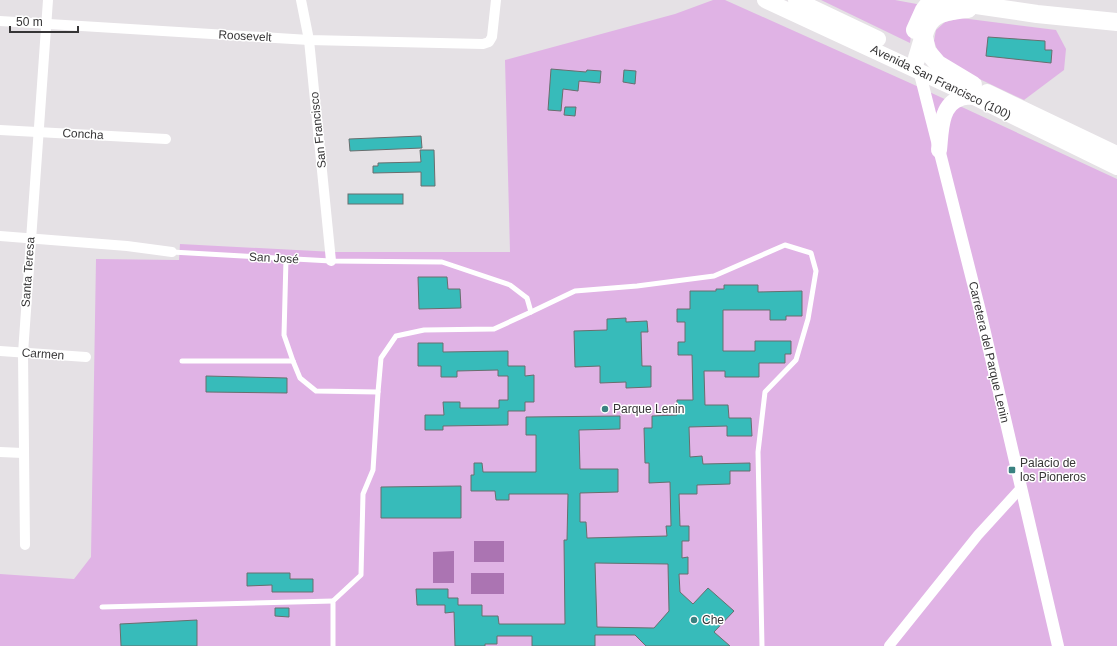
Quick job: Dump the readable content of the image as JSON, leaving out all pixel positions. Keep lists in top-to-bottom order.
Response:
{
  "streets": {
    "highway": ["Avenida San Francisco (100)"],
    "street": [
      "Roosevelt",
      "San Francisco",
      "Concha",
      "San José",
      "Santa Teresa",
      "Carretera del Parque Lenin",
      "Carmen"
    ]
  },
  "crossings": [
    ["Roosevelt", "San Francisco"],
    ["Roosevelt", "Santa Teresa"],
    ["Avenida San Francisco (100)", "Carretera del Parque Lenin"],
    ["San Francisco", "San José"],
    ["Concha", "Santa Teresa"],
    ["San José", "Santa Teresa"],
    ["Santa Teresa", "Carmen"]
  ],
  "places": {
    "other": ["Parque Lenin", "Che"],
    "transit": ["Palacio de los Pioneros"]
  },
  "scale_bar": "50 m"
}
